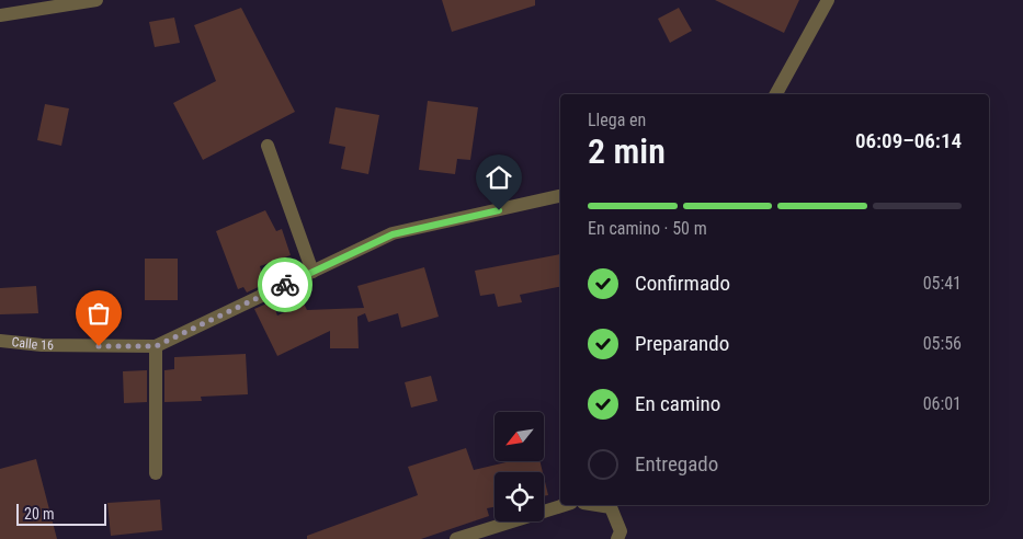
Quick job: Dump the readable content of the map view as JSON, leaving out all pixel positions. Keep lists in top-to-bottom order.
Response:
{
  "streets": {
    "street": ["Calle 16"]
  },
  "scale_bar": "20 m",
  "north": "bottom left",
  "page": {
    "heading": ["2 min", "Llega en", "06:09–06:14"],
    "bar": "En camino · 50 m",
    "list": [
      ["Confirmado", "05:41"],
      ["Preparando", "05:56"],
      ["En camino", "06:01"],
      "Entregado"
    ],
    "scale": "20 m"
  }
}
